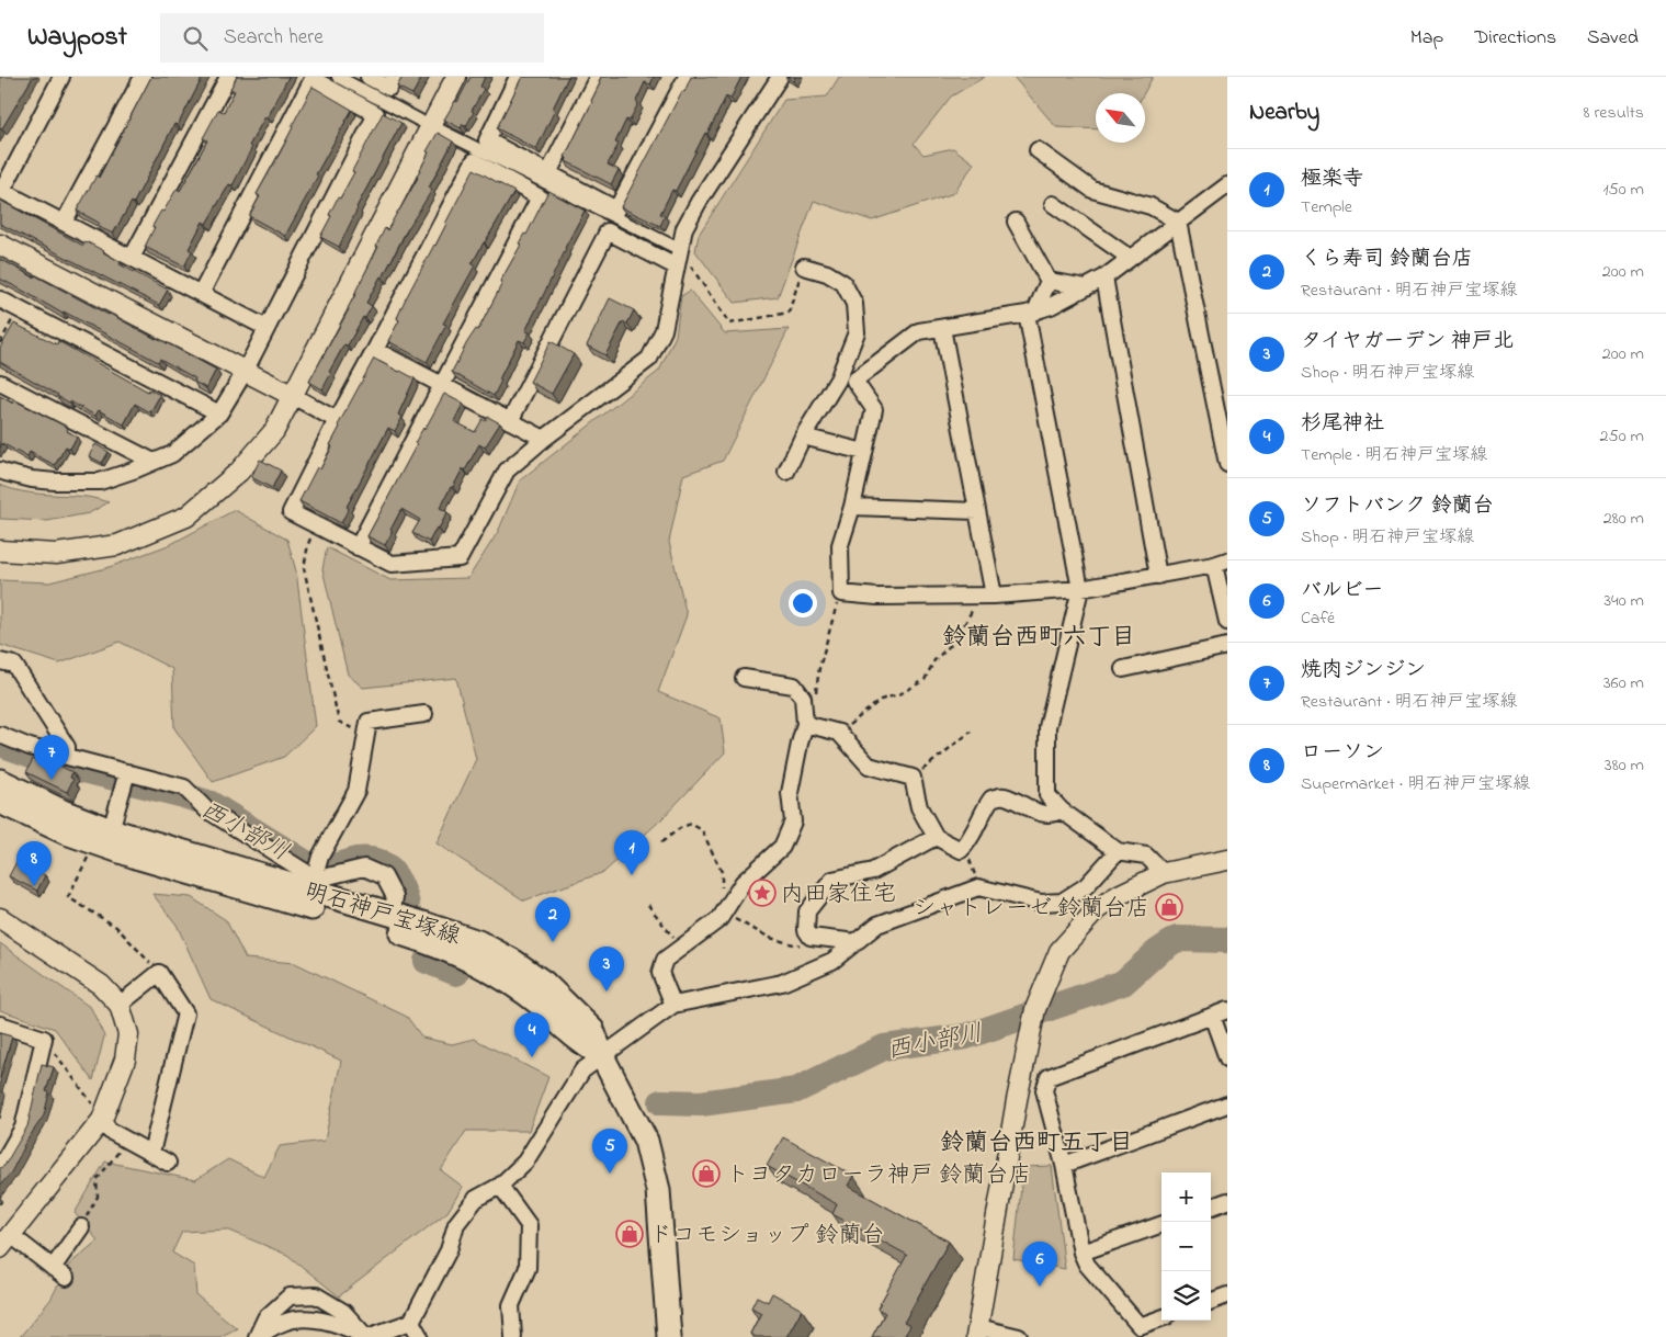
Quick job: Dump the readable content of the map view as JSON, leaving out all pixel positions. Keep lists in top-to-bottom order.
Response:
{
  "streets": {
    "main road": ["明石神戸宝塚線"]
  },
  "districts": ["鈴蘭台西町六丁目", "鈴蘭台西町五丁目"],
  "water": ["西小部川"],
  "places": {
    "place": ["内田家住宅"],
    "shop": ["シャトレーゼ 鈴蘭台店", "トヨタカローラ神戸 鈴蘭台店", "ドコモショップ 鈴蘭台"]
  },
  "north": "top left",
  "page": {
    "header": "Waypost",
    "search": "Search here",
    "nav": ["Map", "Directions", "Saved"],
    "heading": ["Nearby", "8 results"],
    "list": [
      {
        "mark": "1",
        "name": "極楽寺",
        "note": "Temple",
        "value": "150 m"
      },
      {
        "mark": "2",
        "name": "くら寿司 鈴蘭台店",
        "note": "Restaurant · 明石神戸宝塚線",
        "value": "200 m"
      },
      {
        "mark": "3",
        "name": "タイヤガーデン 神戸北",
        "note": "Shop · 明石神戸宝塚線",
        "value": "200 m"
      },
      {
        "mark": "4",
        "name": "杉尾神社",
        "note": "Temple · 明石神戸宝塚線",
        "value": "250 m"
      },
      {
        "mark": "5",
        "name": "ソフトバンク 鈴蘭台",
        "note": "Shop · 明石神戸宝塚線",
        "value": "280 m"
      },
      {
        "mark": "6",
        "name": "バルビー",
        "note": "Café",
        "value": "340 m"
      },
      {
        "mark": "7",
        "name": "焼肉ジンジン",
        "note": "Restaurant · 明石神戸宝塚線",
        "value": "360 m"
      },
      {
        "mark": "8",
        "name": "ローソン",
        "note": "Supermarket · 明石神戸宝塚線",
        "value": "380 m"
      }
    ],
    "pins": [
      "7",
      "1",
      "8",
      "2",
      "3",
      "4",
      "5",
      "6"
    ],
    "map_buttons": ["+", "−"]
  }
}
